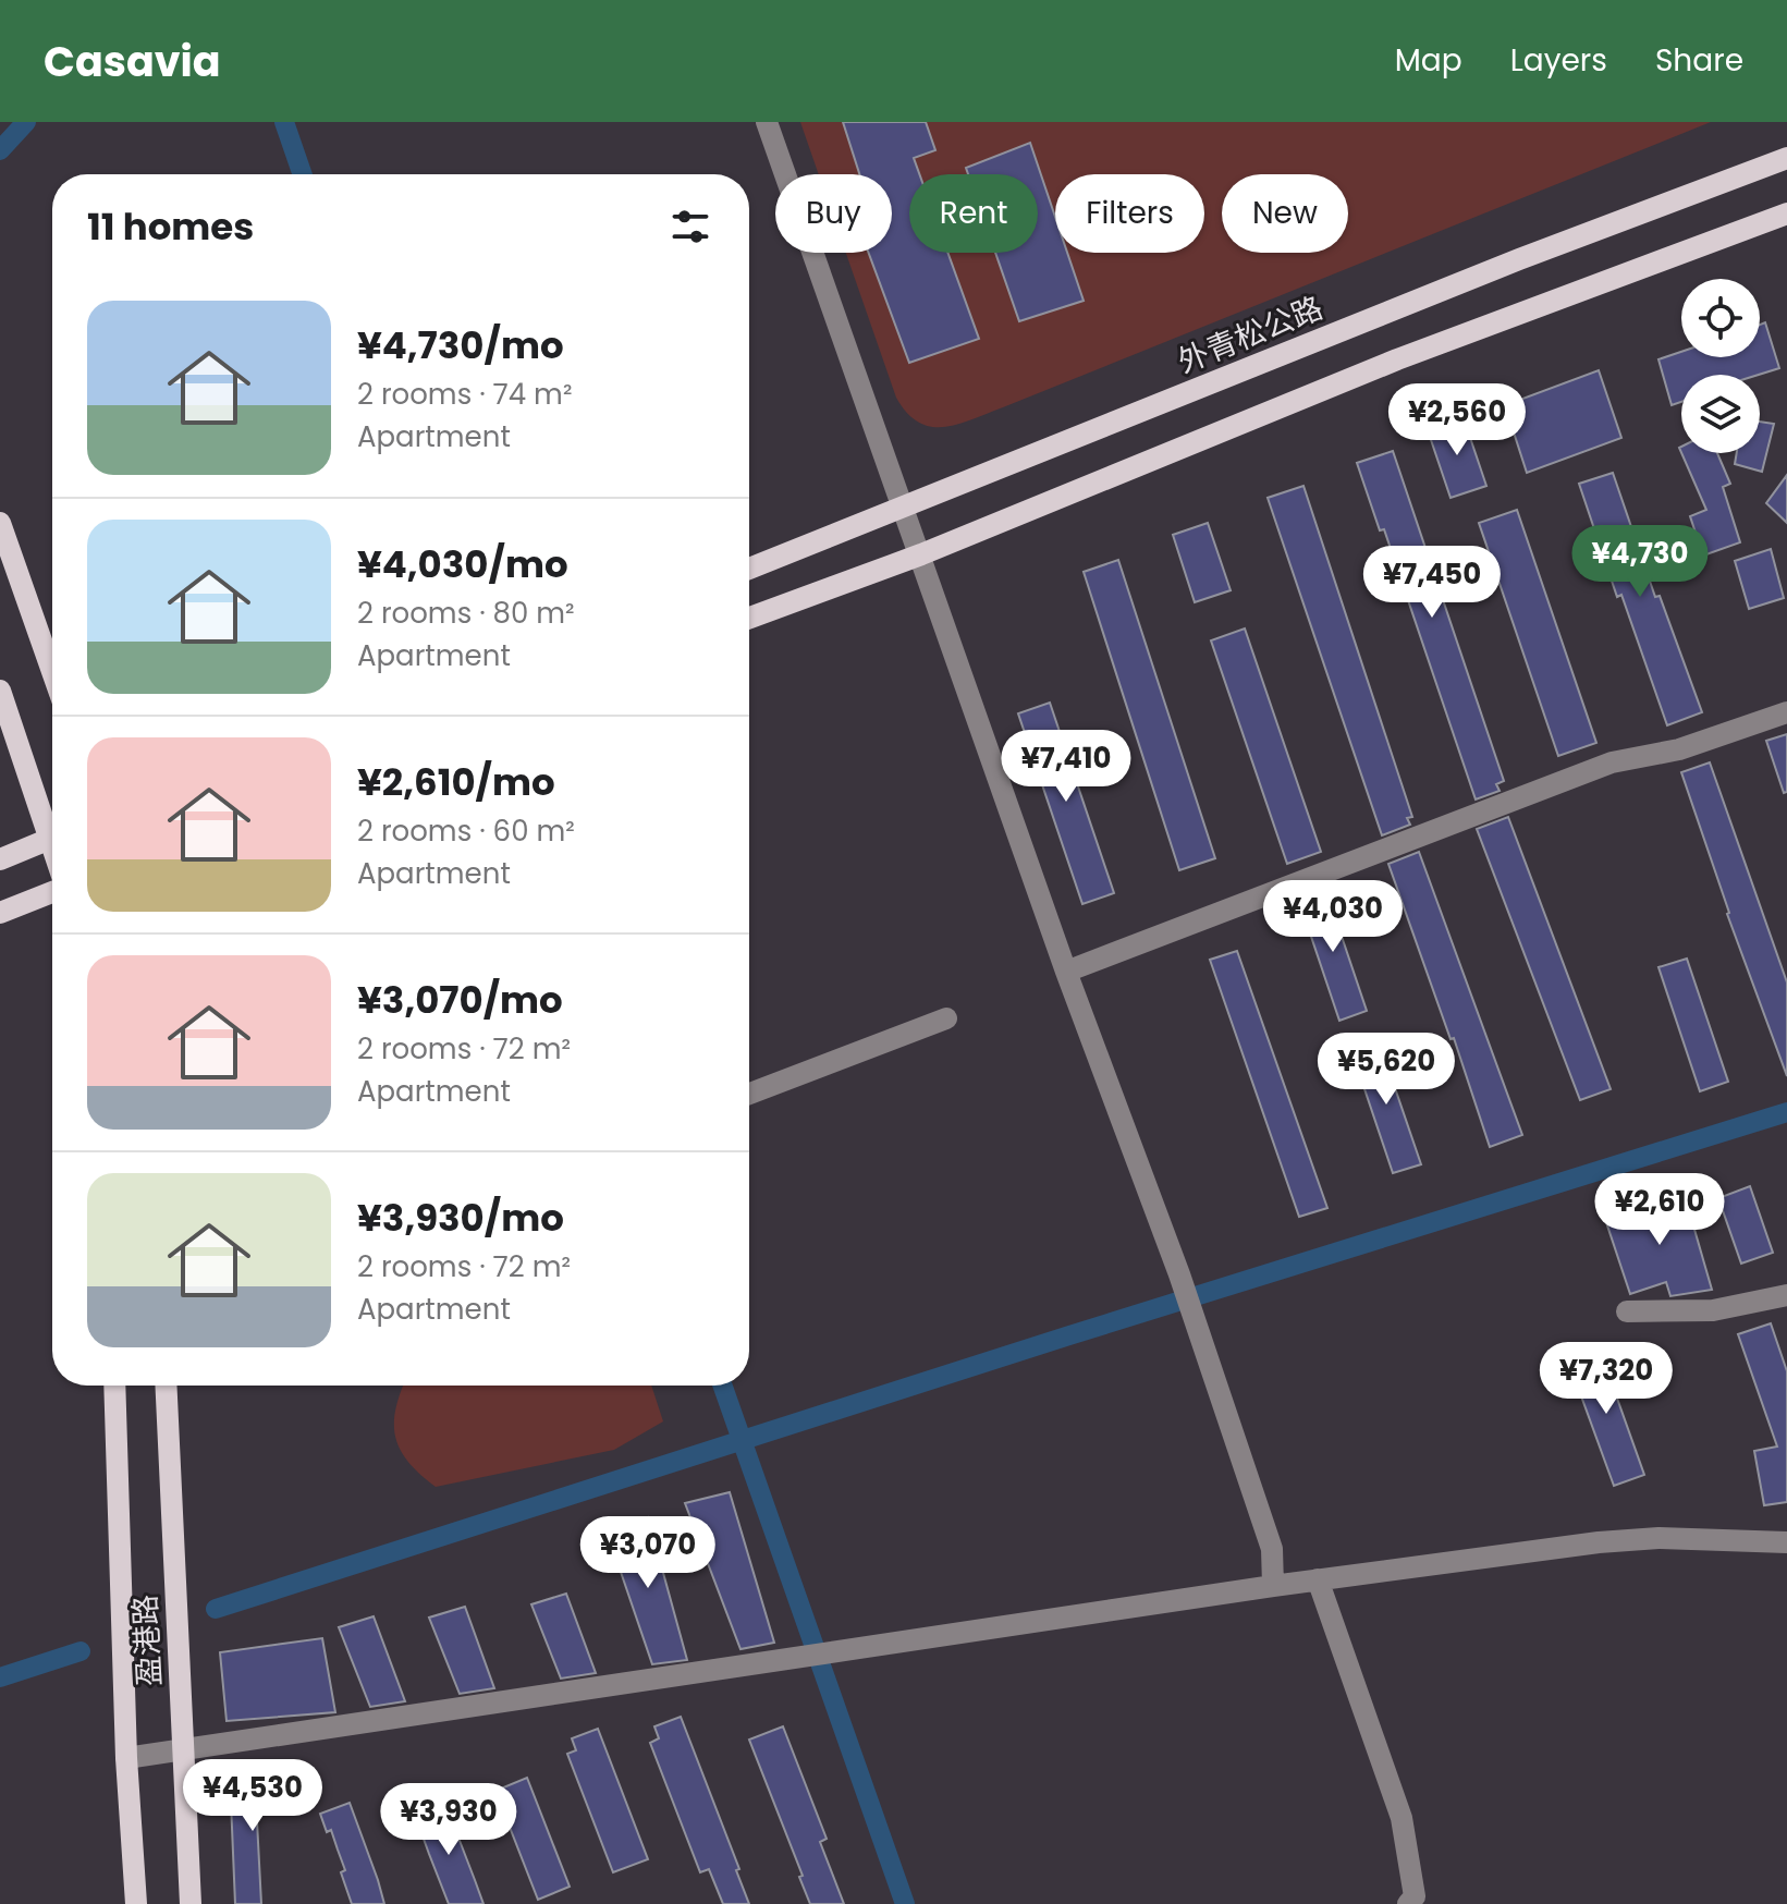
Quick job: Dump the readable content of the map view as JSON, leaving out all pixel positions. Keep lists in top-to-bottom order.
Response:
{
  "streets": {
    "main road": ["外青松公路", "盈港路"]
  },
  "page": {
    "header": "Casavia",
    "nav": ["Map", "Layers", "Share"],
    "chip": [
      "Buy",
      "Rent",
      "Filters",
      "New"
    ],
    "heading": "11 homes",
    "list": [
      {
        "name": "¥4,730/mo",
        "note": "2 rooms · 74 m² · Apartment"
      },
      {
        "name": "¥4,030/mo",
        "note": "2 rooms · 80 m² · Apartment"
      },
      {
        "name": "¥2,610/mo",
        "note": "2 rooms · 60 m² · Apartment"
      },
      {
        "name": "¥3,070/mo",
        "note": "2 rooms · 72 m² · Apartment"
      },
      {
        "name": "¥3,930/mo",
        "note": "2 rooms · 72 m² · Apartment"
      }
    ],
    "price": [
      "¥2,560",
      "¥4,730",
      "¥7,450",
      "¥7,410",
      "¥4,030",
      "¥5,620",
      "¥2,610",
      "¥7,320",
      "¥3,070",
      "¥4,530",
      "¥3,930"
    ]
  }
}
